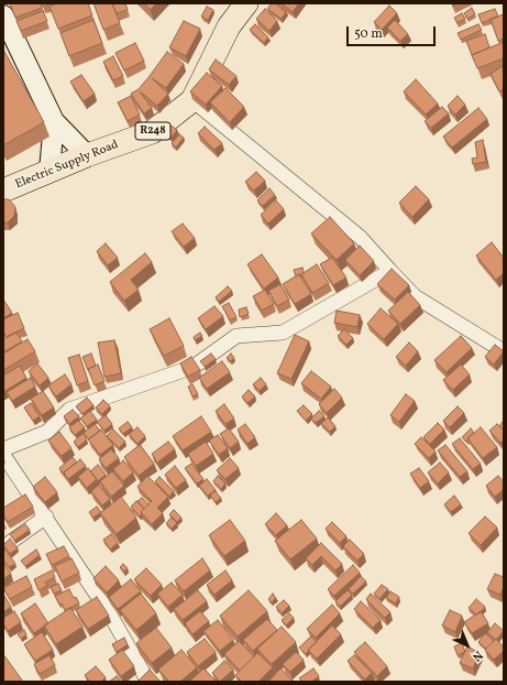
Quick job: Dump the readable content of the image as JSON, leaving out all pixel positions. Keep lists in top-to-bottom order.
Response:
{
  "streets": {
    "main road": ["R248", "Electric Supply Road"]
  },
  "scale_bar": "50 m",
  "north": "bottom right"
}
